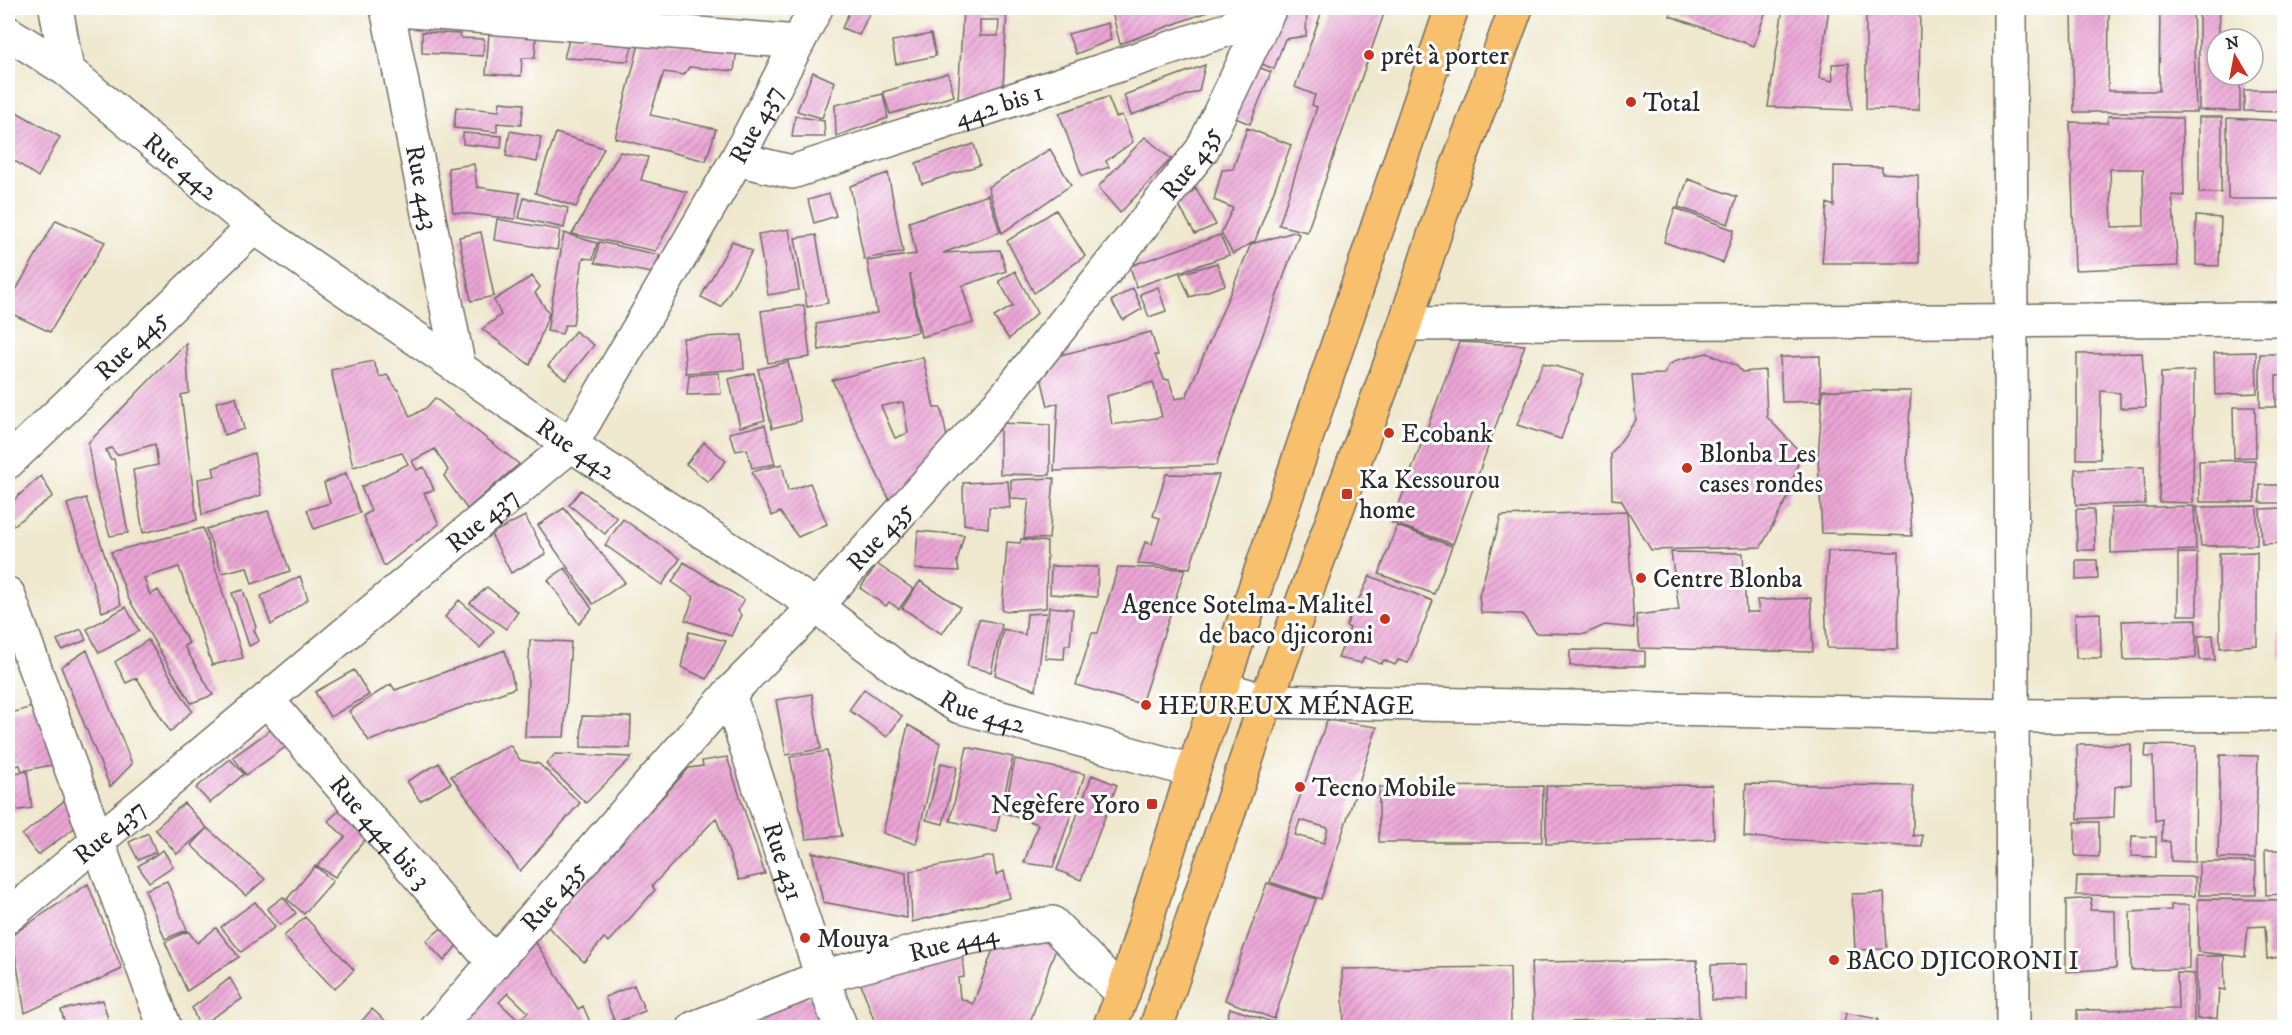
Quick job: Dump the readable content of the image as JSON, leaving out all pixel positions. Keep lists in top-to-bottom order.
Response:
{
  "streets": {
    "street": [
      "442 bis 1",
      "Rue 437",
      "Rue 435",
      "Rue 442",
      "Rue 443",
      "Rue 445",
      "Rue 444 bis 3",
      "Rue 431",
      "Rue 444"
    ]
  },
  "crossings": [
    ["442 bis 1", "Rue 437"],
    ["Rue 437", "Rue 442"],
    ["Rue 437", "Rue 444 bis 3"],
    ["Rue 435", "Rue 442"],
    ["Rue 435", "Rue 444 bis 3"],
    ["Rue 435", "Rue 431"],
    ["Rue 442", "Rue 443"],
    ["Rue 442", "Rue 445"],
    ["Rue 431", "Rue 444"]
  ],
  "places": {
    "other": [
      "prêt à porter",
      "Total",
      "Ecobank",
      "Blonba Les cases rondes",
      "Centre Blonba",
      "Agence Sotelma-Malitel de baco djicoroni",
      "HEUREUX MÉNAGE",
      "Tecno Mobile",
      "Mouya",
      "BACO DJICORONI I"
    ],
    "transit": ["Ka Kessourou home", "Negèfere Yoro"]
  },
  "north": "top"
}
